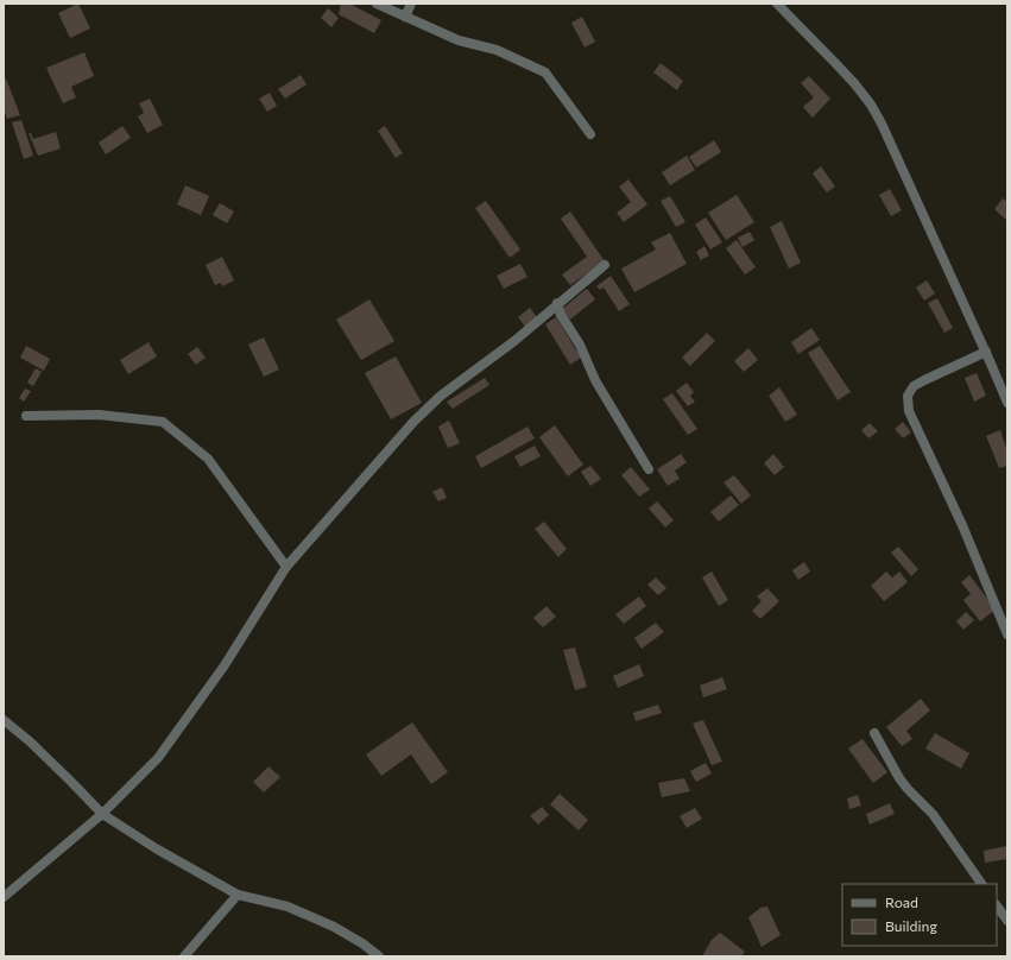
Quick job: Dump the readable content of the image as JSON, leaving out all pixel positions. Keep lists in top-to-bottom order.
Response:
{
  "legend": ["Road", "Building"]
}
